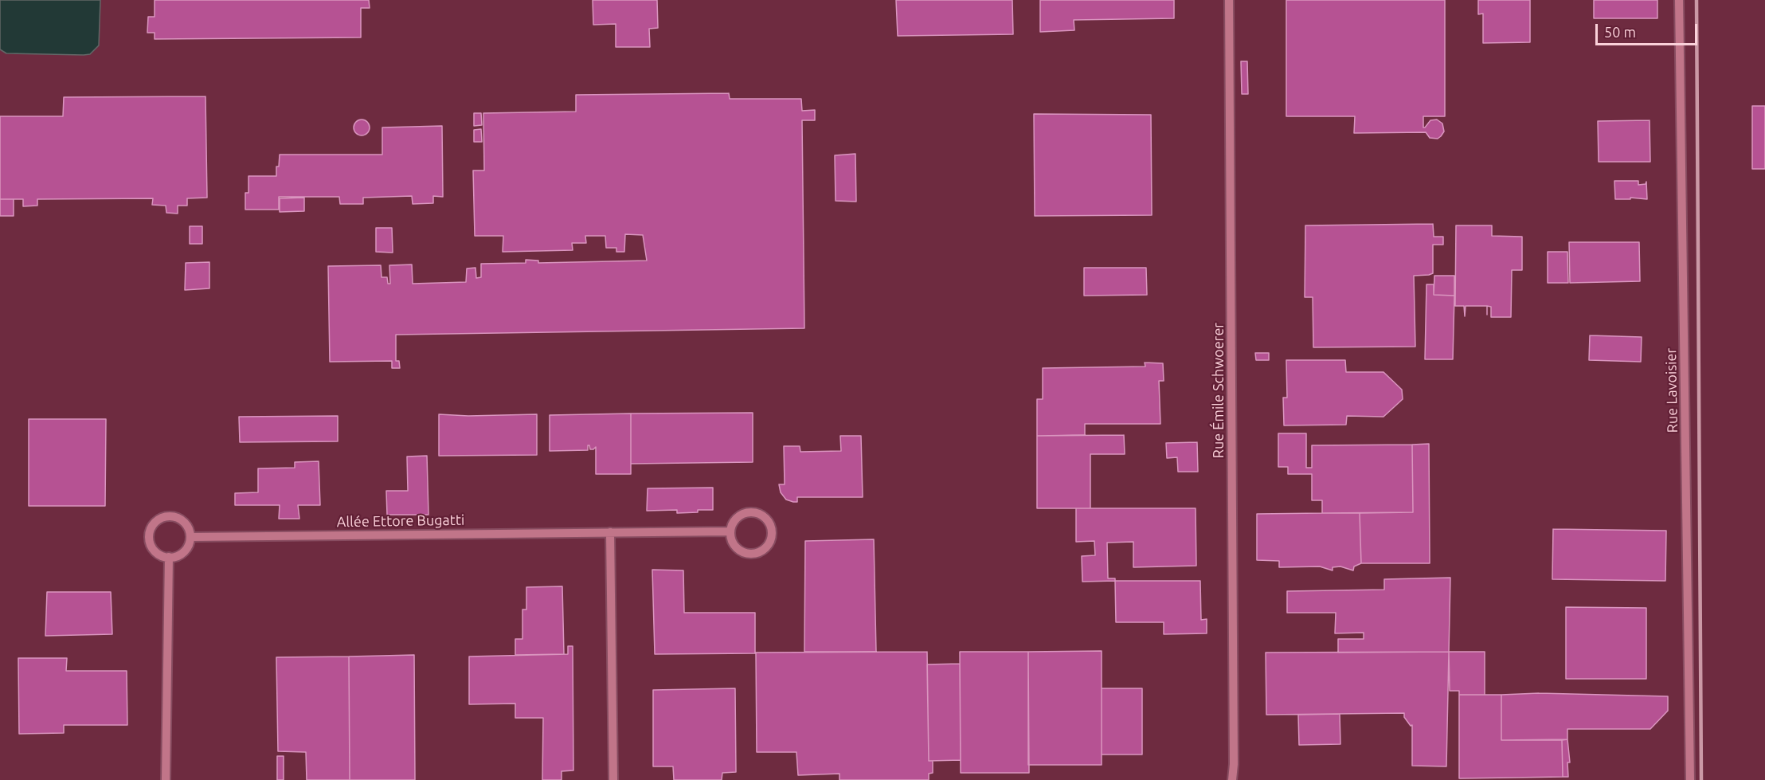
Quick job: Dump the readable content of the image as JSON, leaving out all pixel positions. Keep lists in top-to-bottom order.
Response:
{
  "streets": {
    "street": ["Rue Émile Schwoerer", "Rue Lavoisier", "Allée Ettore Bugatti"]
  },
  "scale_bar": "50 m"
}
